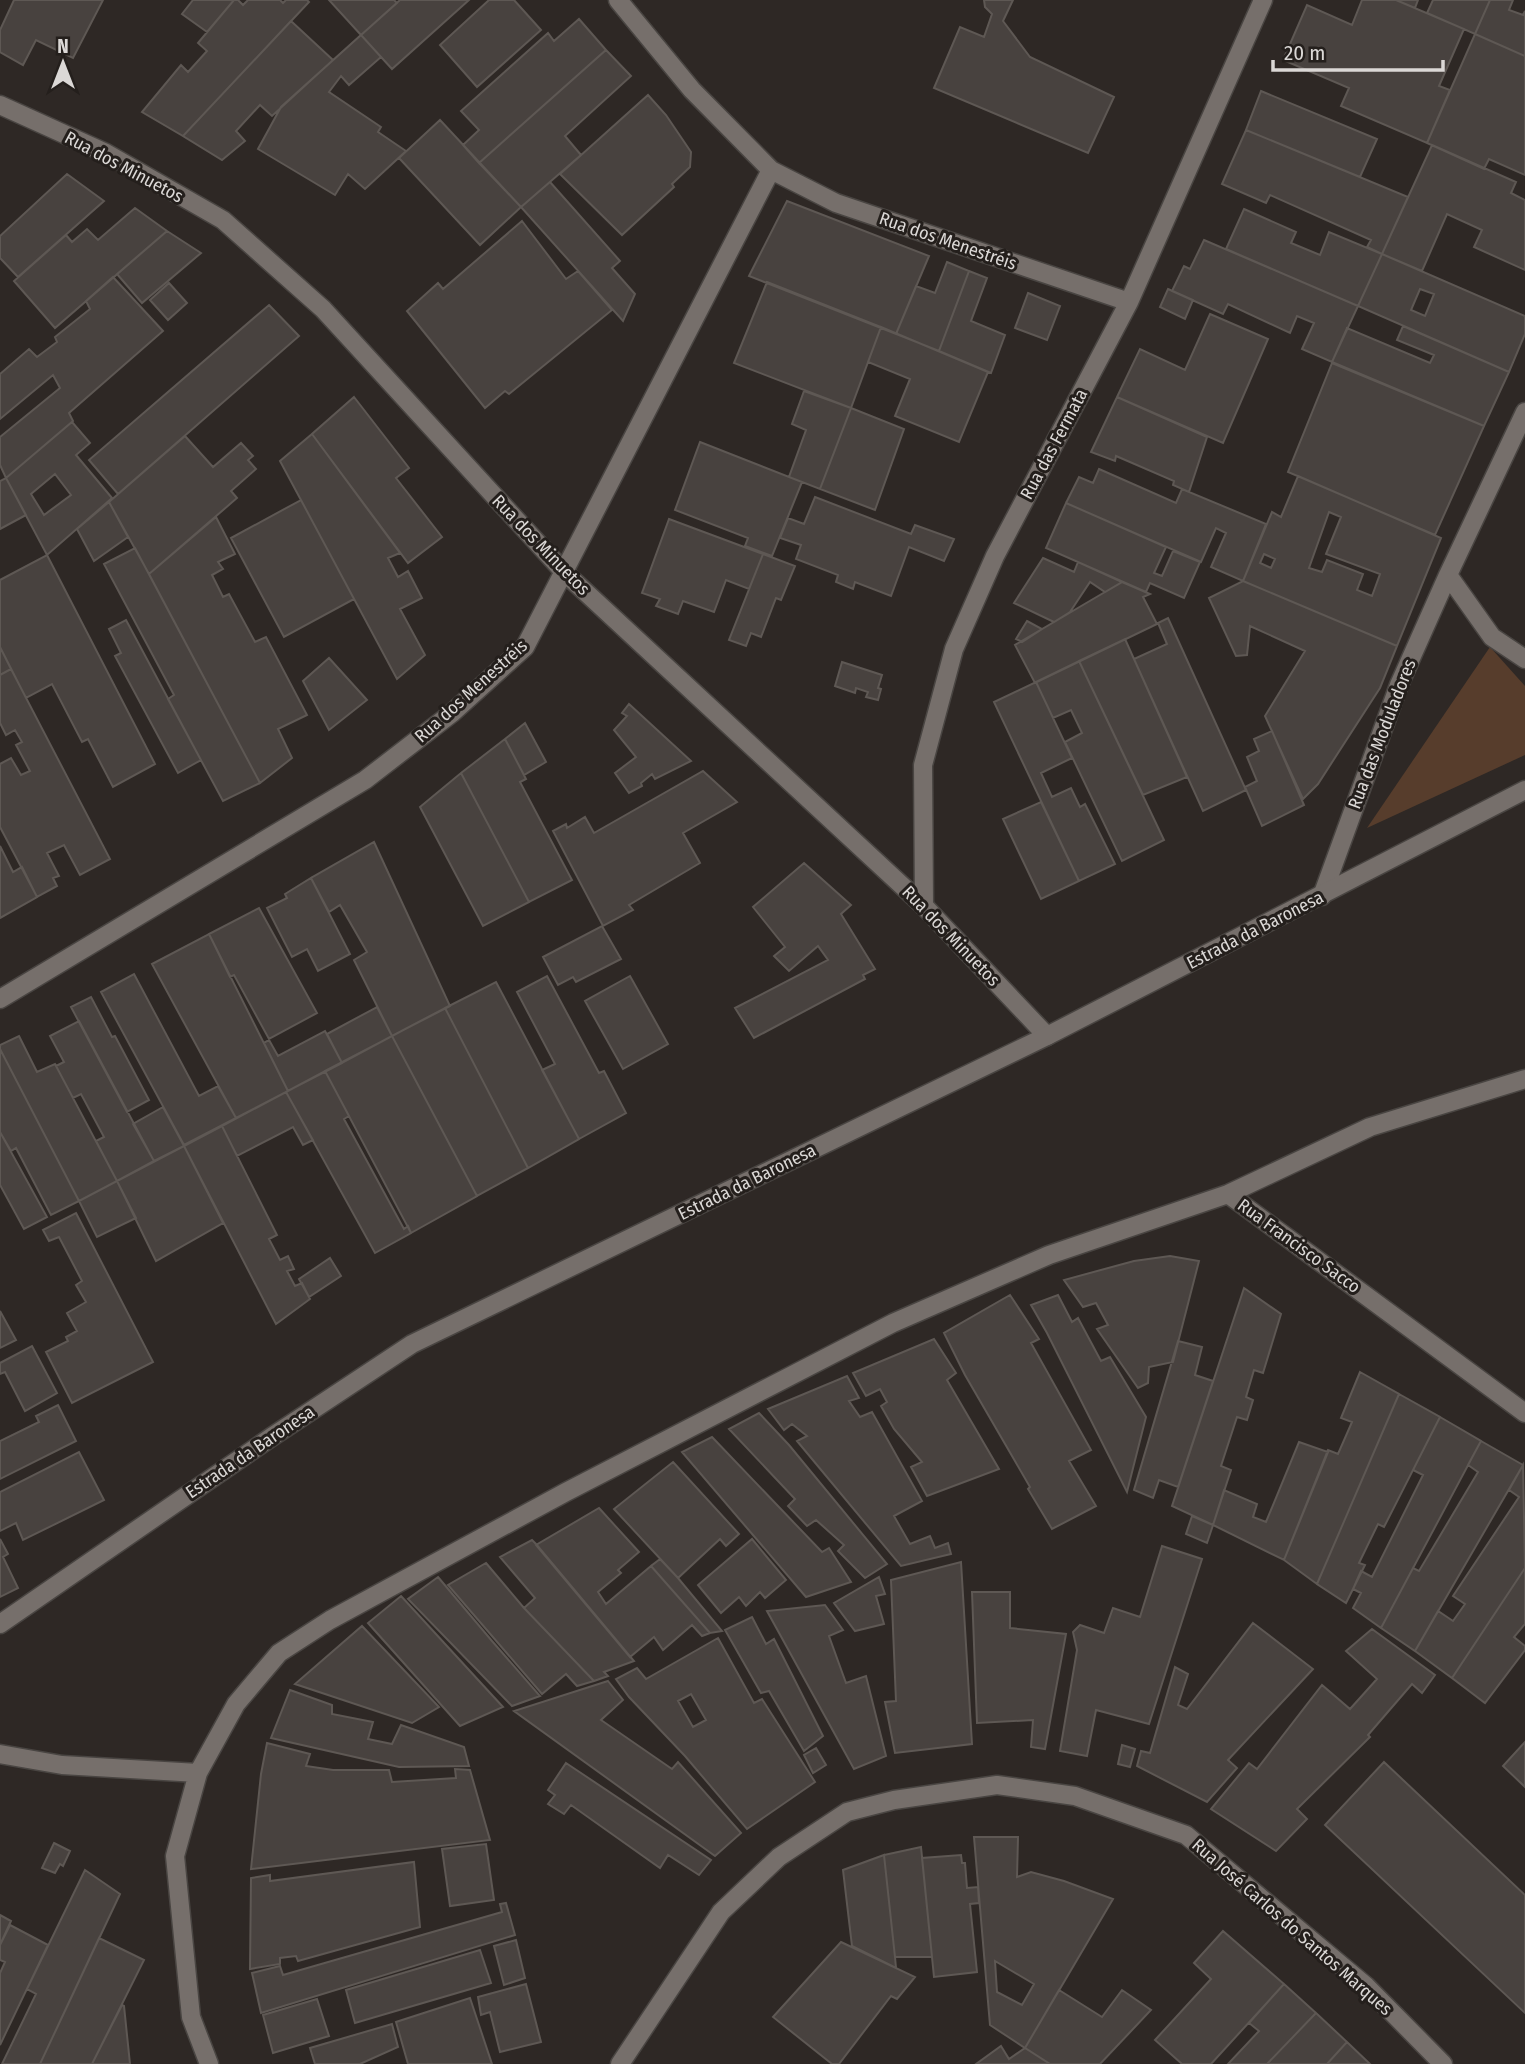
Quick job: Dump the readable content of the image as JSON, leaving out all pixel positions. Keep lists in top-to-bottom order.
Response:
{
  "streets": {
    "street": [
      "Rua dos Minuetos",
      "Rua dos Menestréis",
      "Rua das Fermata",
      "Rua das Moduladores",
      "Estrada da Baronesa",
      "Rua Francisco Sacco",
      "Rua José Carlos do Santos Marques"
    ]
  },
  "crossings": [
    ["Rua dos Minuetos", "Rua dos Menestréis"],
    ["Rua dos Minuetos", "Rua das Fermata"],
    ["Rua dos Minuetos", "Estrada da Baronesa"],
    ["Rua dos Menestréis", "Rua das Fermata"],
    ["Rua das Moduladores", "Estrada da Baronesa"]
  ],
  "scale_bar": "20 m",
  "north": "top"
}
